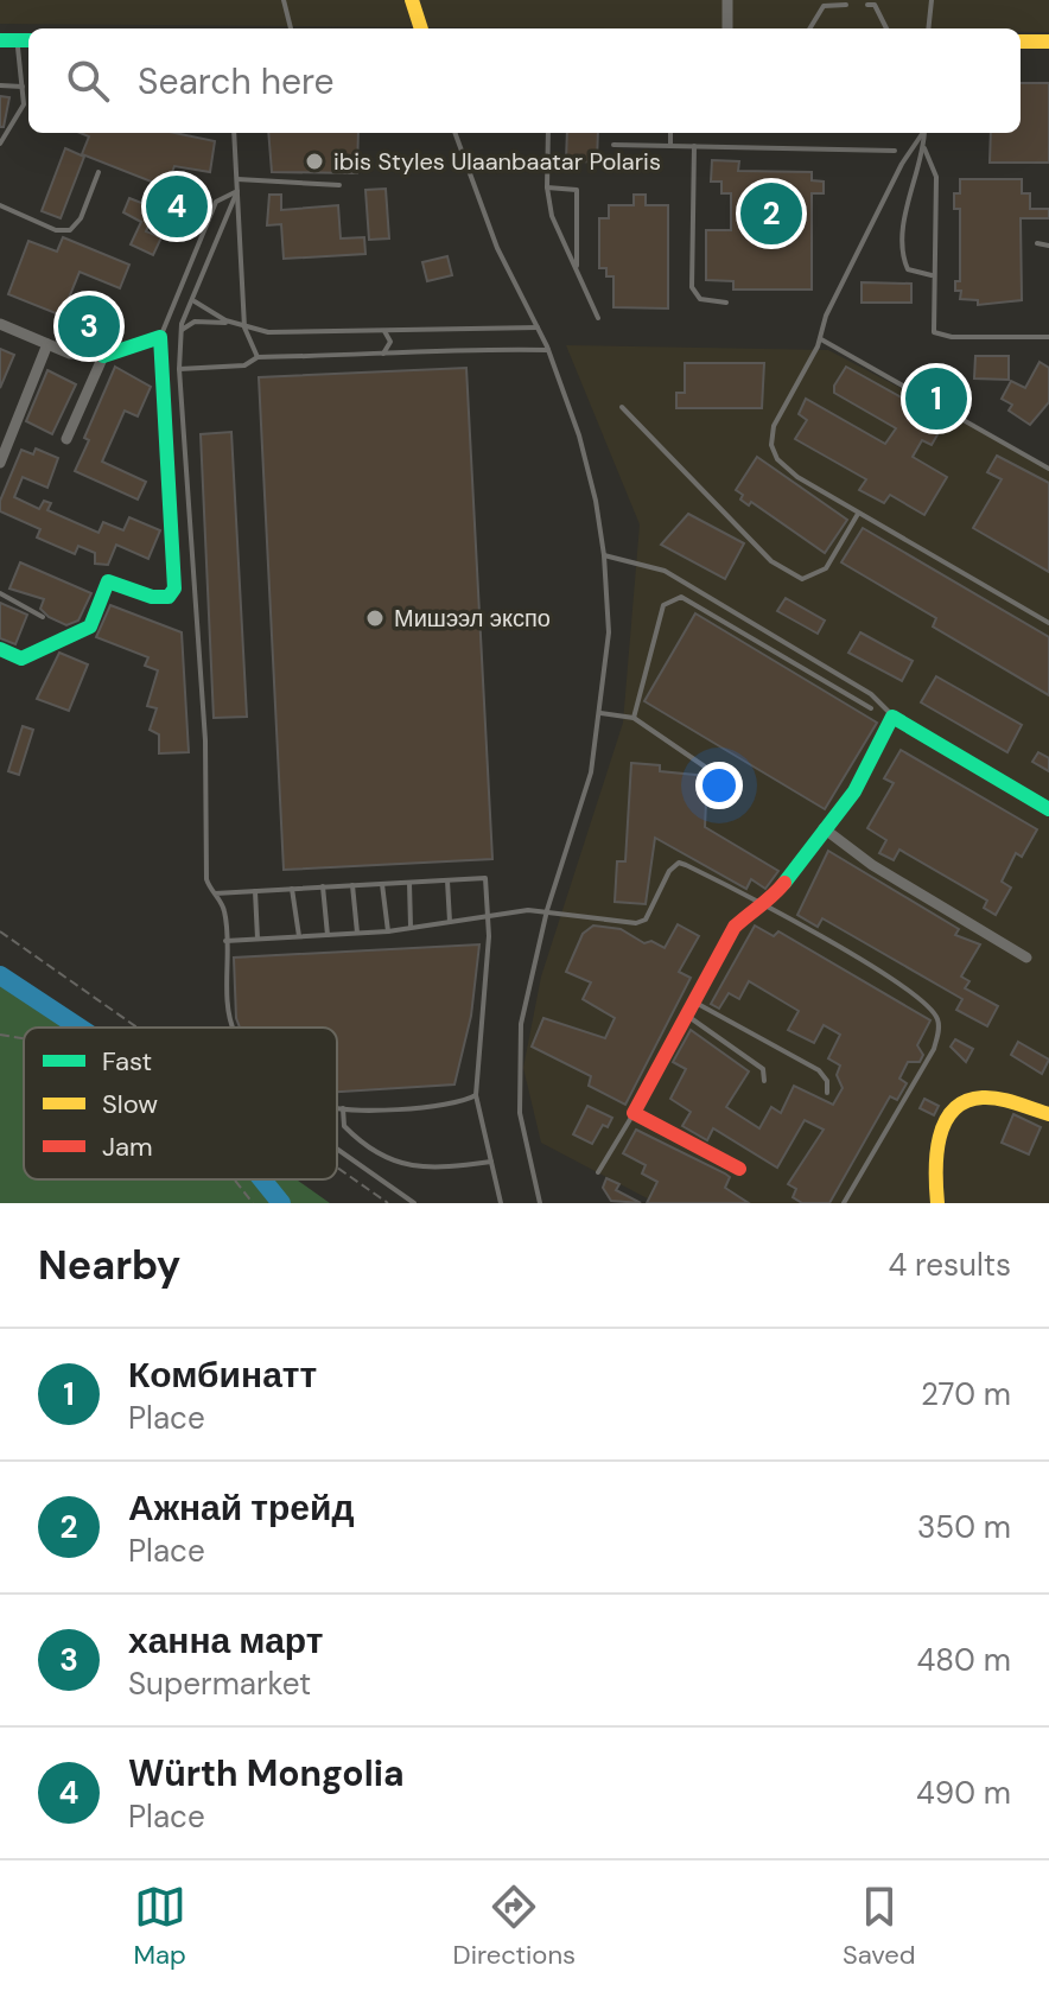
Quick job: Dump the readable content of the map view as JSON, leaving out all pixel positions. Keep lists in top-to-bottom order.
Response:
{
  "places": ["ibis Styles Ulaanbaatar Polaris", "Мишээл экспо"],
  "legend": ["Fast", "Slow", "Jam"],
  "page": {
    "search": "Search here",
    "pins": [
      "4",
      "2",
      "3",
      "1"
    ],
    "heading": ["Nearby", "4 results"],
    "list": [
      {
        "mark": "1",
        "name": "Комбинатт",
        "note": "Place",
        "value": "270 m"
      },
      {
        "mark": "2",
        "name": "Ажнай трейд",
        "note": "Place",
        "value": "350 m"
      },
      {
        "mark": "3",
        "name": "ханна март",
        "note": "Supermarket",
        "value": "480 m"
      },
      {
        "mark": "4",
        "name": "Würth Mongolia",
        "note": "Place",
        "value": "490 m"
      }
    ],
    "nav": ["Map", "Directions", "Saved"]
  }
}
